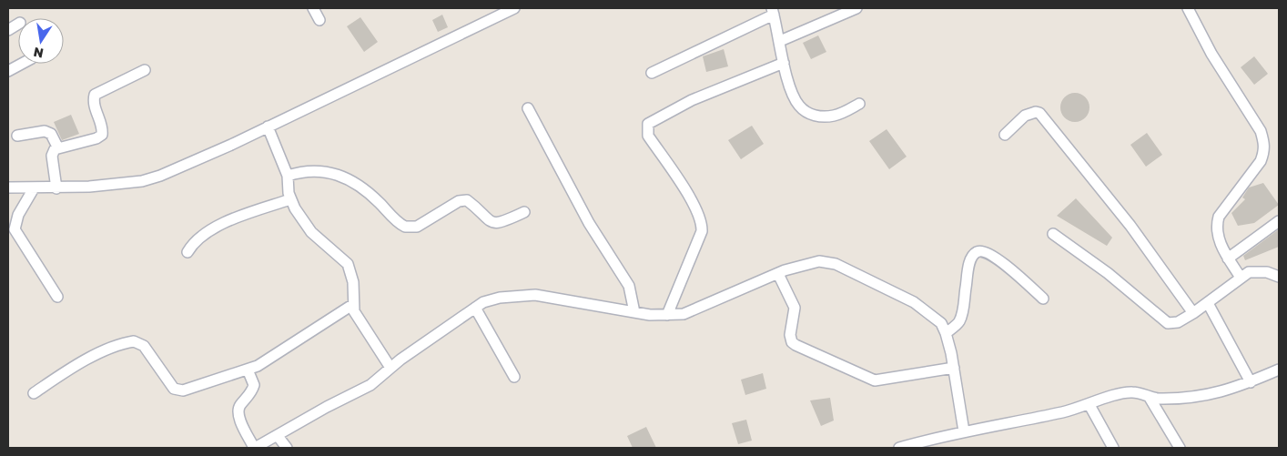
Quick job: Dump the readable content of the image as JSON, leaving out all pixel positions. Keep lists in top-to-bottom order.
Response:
{
  "north": "bottom"
}
